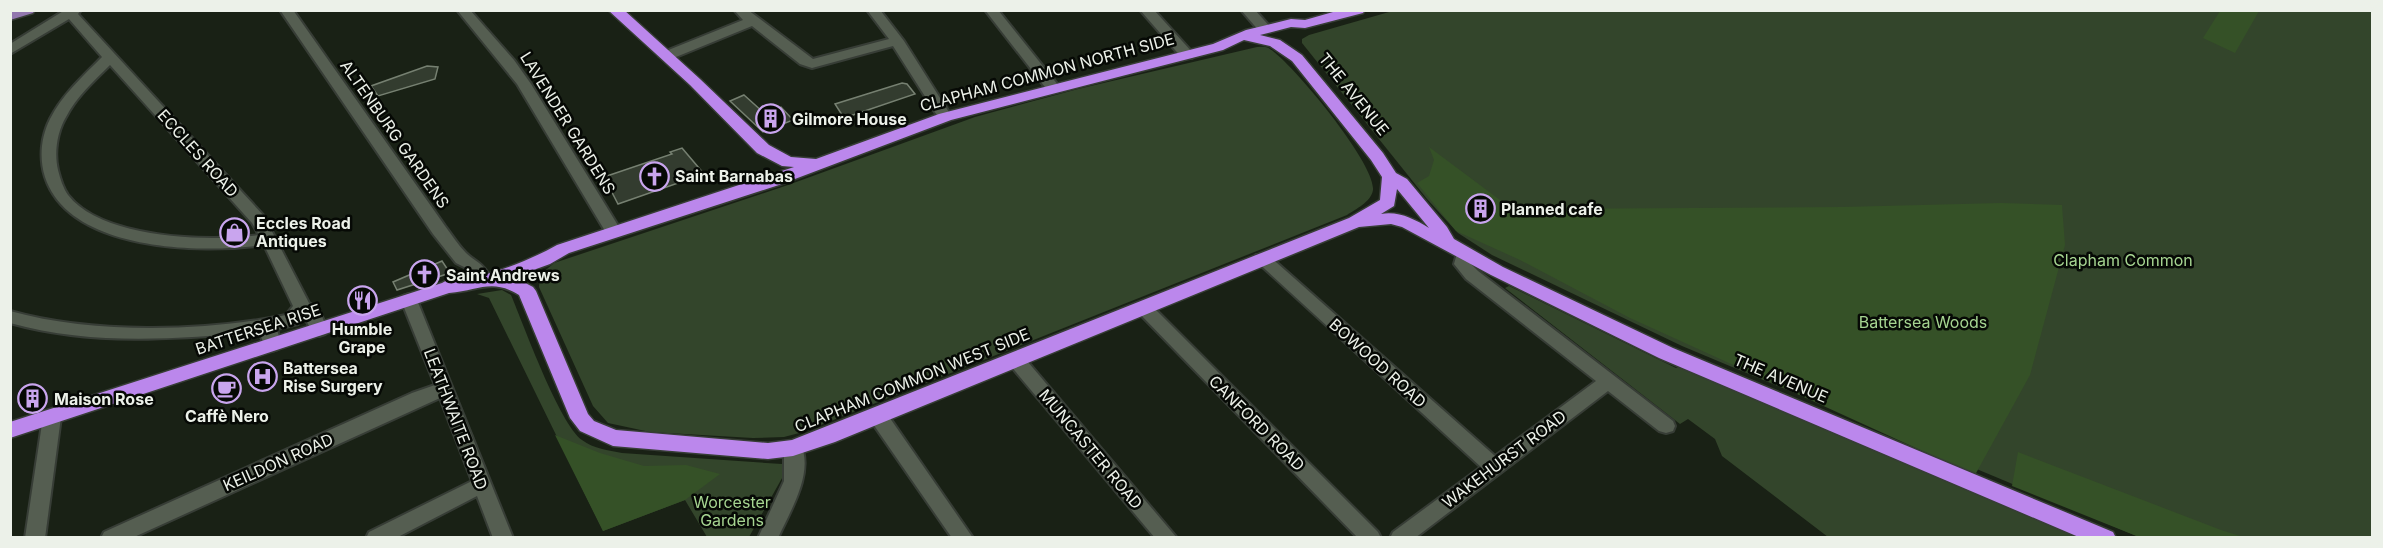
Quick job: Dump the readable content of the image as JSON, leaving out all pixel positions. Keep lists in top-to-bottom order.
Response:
{
  "streets": {
    "highway": [
      "CLAPHAM COMMON NORTH SIDE",
      "THE AVENUE",
      "BATTERSEA RISE",
      "CLAPHAM COMMON WEST SIDE"
    ],
    "street": [
      "LAVENDER GARDENS",
      "ALTENBURG GARDENS",
      "ECCLES ROAD",
      "BOWOOD ROAD",
      "LEATHWAITE ROAD",
      "CANFORD ROAD",
      "MUNCASTER ROAD",
      "WAKEHURST ROAD",
      "KEILDON ROAD"
    ]
  },
  "crossings": [
    ["CLAPHAM COMMON NORTH SIDE", "THE AVENUE"],
    ["CLAPHAM COMMON NORTH SIDE", "LAVENDER GARDENS"],
    ["CLAPHAM COMMON NORTH SIDE", "ALTENBURG GARDENS"],
    ["CLAPHAM COMMON NORTH SIDE", "BATTERSEA RISE"],
    ["THE AVENUE", "CLAPHAM COMMON WEST SIDE"],
    ["ALTENBURG GARDENS", "BATTERSEA RISE"],
    ["ECCLES ROAD", "BATTERSEA RISE"],
    ["BATTERSEA RISE", "LEATHWAITE ROAD"],
    ["BOWOOD ROAD", "CLAPHAM COMMON WEST SIDE"],
    ["BOWOOD ROAD", "WAKEHURST ROAD"],
    ["CLAPHAM COMMON WEST SIDE", "CANFORD ROAD"],
    ["CLAPHAM COMMON WEST SIDE", "MUNCASTER ROAD"],
    ["LEATHWAITE ROAD", "KEILDON ROAD"]
  ],
  "parks": ["Clapham Common", "Battersea Woods", "Worcester Gardens"],
  "places": {
    "building": ["Gilmore House", "Planned cafe", "Maison Rose"],
    "church": ["Saint Barnabas", "Saint Andrews"],
    "shop": ["Eccles Road Antiques"],
    "restaurant": ["Humble Grape"],
    "hospital": ["Battersea Rise Surgery"],
    "cafe": ["Caffè Nero"]
  }
}
